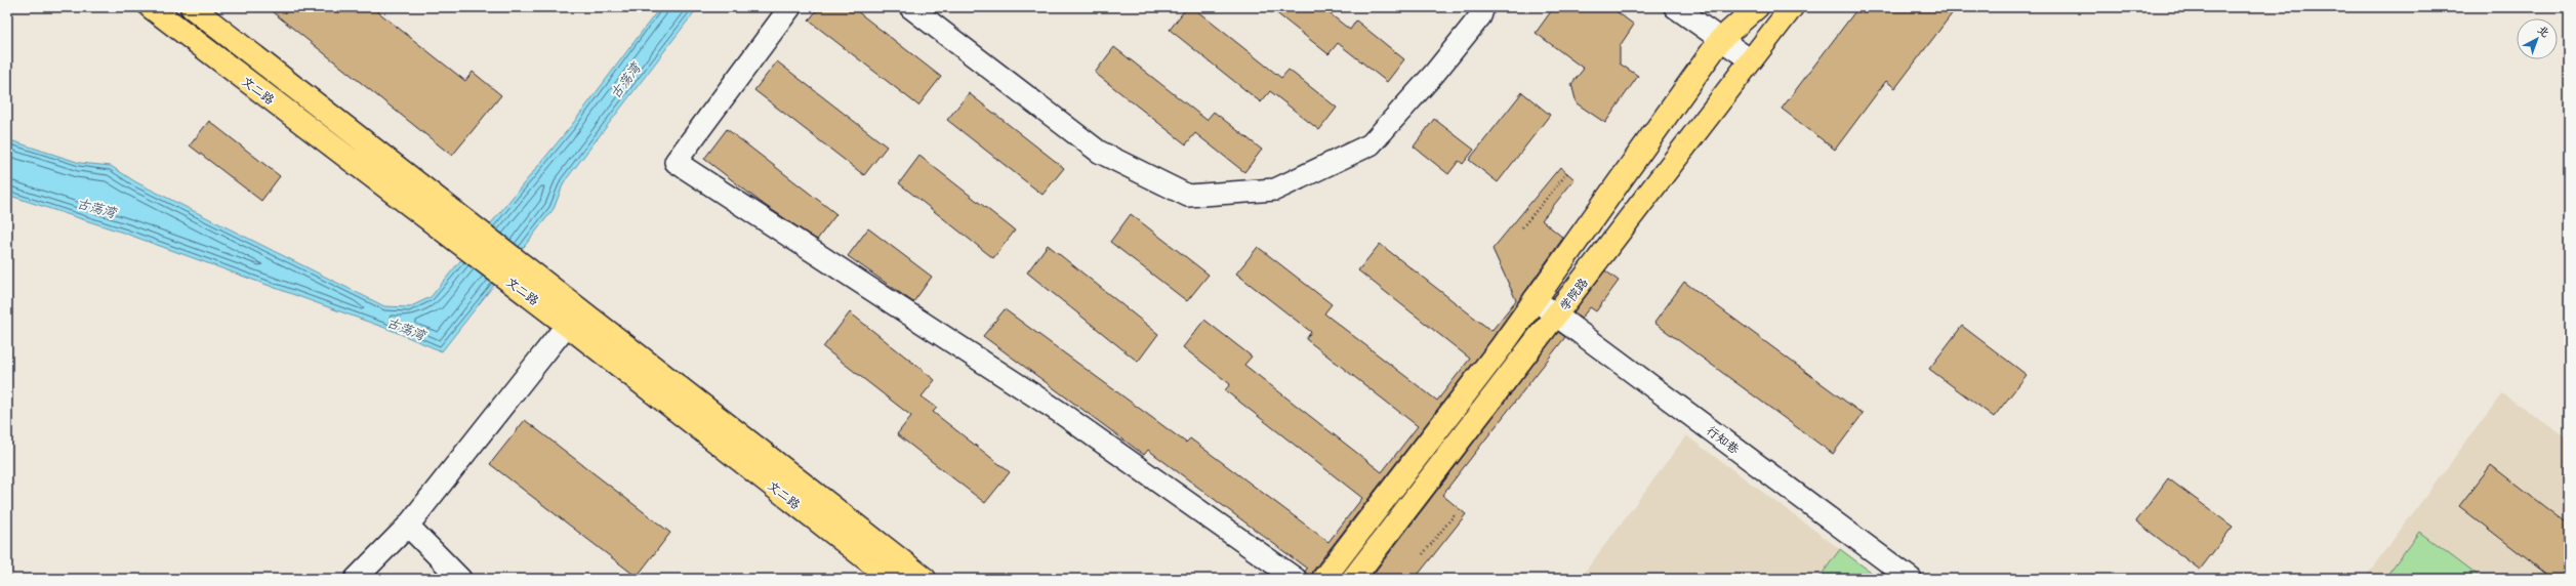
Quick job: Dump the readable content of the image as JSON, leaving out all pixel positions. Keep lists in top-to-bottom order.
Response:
{
  "streets": {
    "main road": ["文二路", "学院路"],
    "street": ["行知巷"]
  },
  "crossings": [
    ["学院路", "行知巷"]
  ],
  "water": ["古荡湾"],
  "north": "top right"
}
